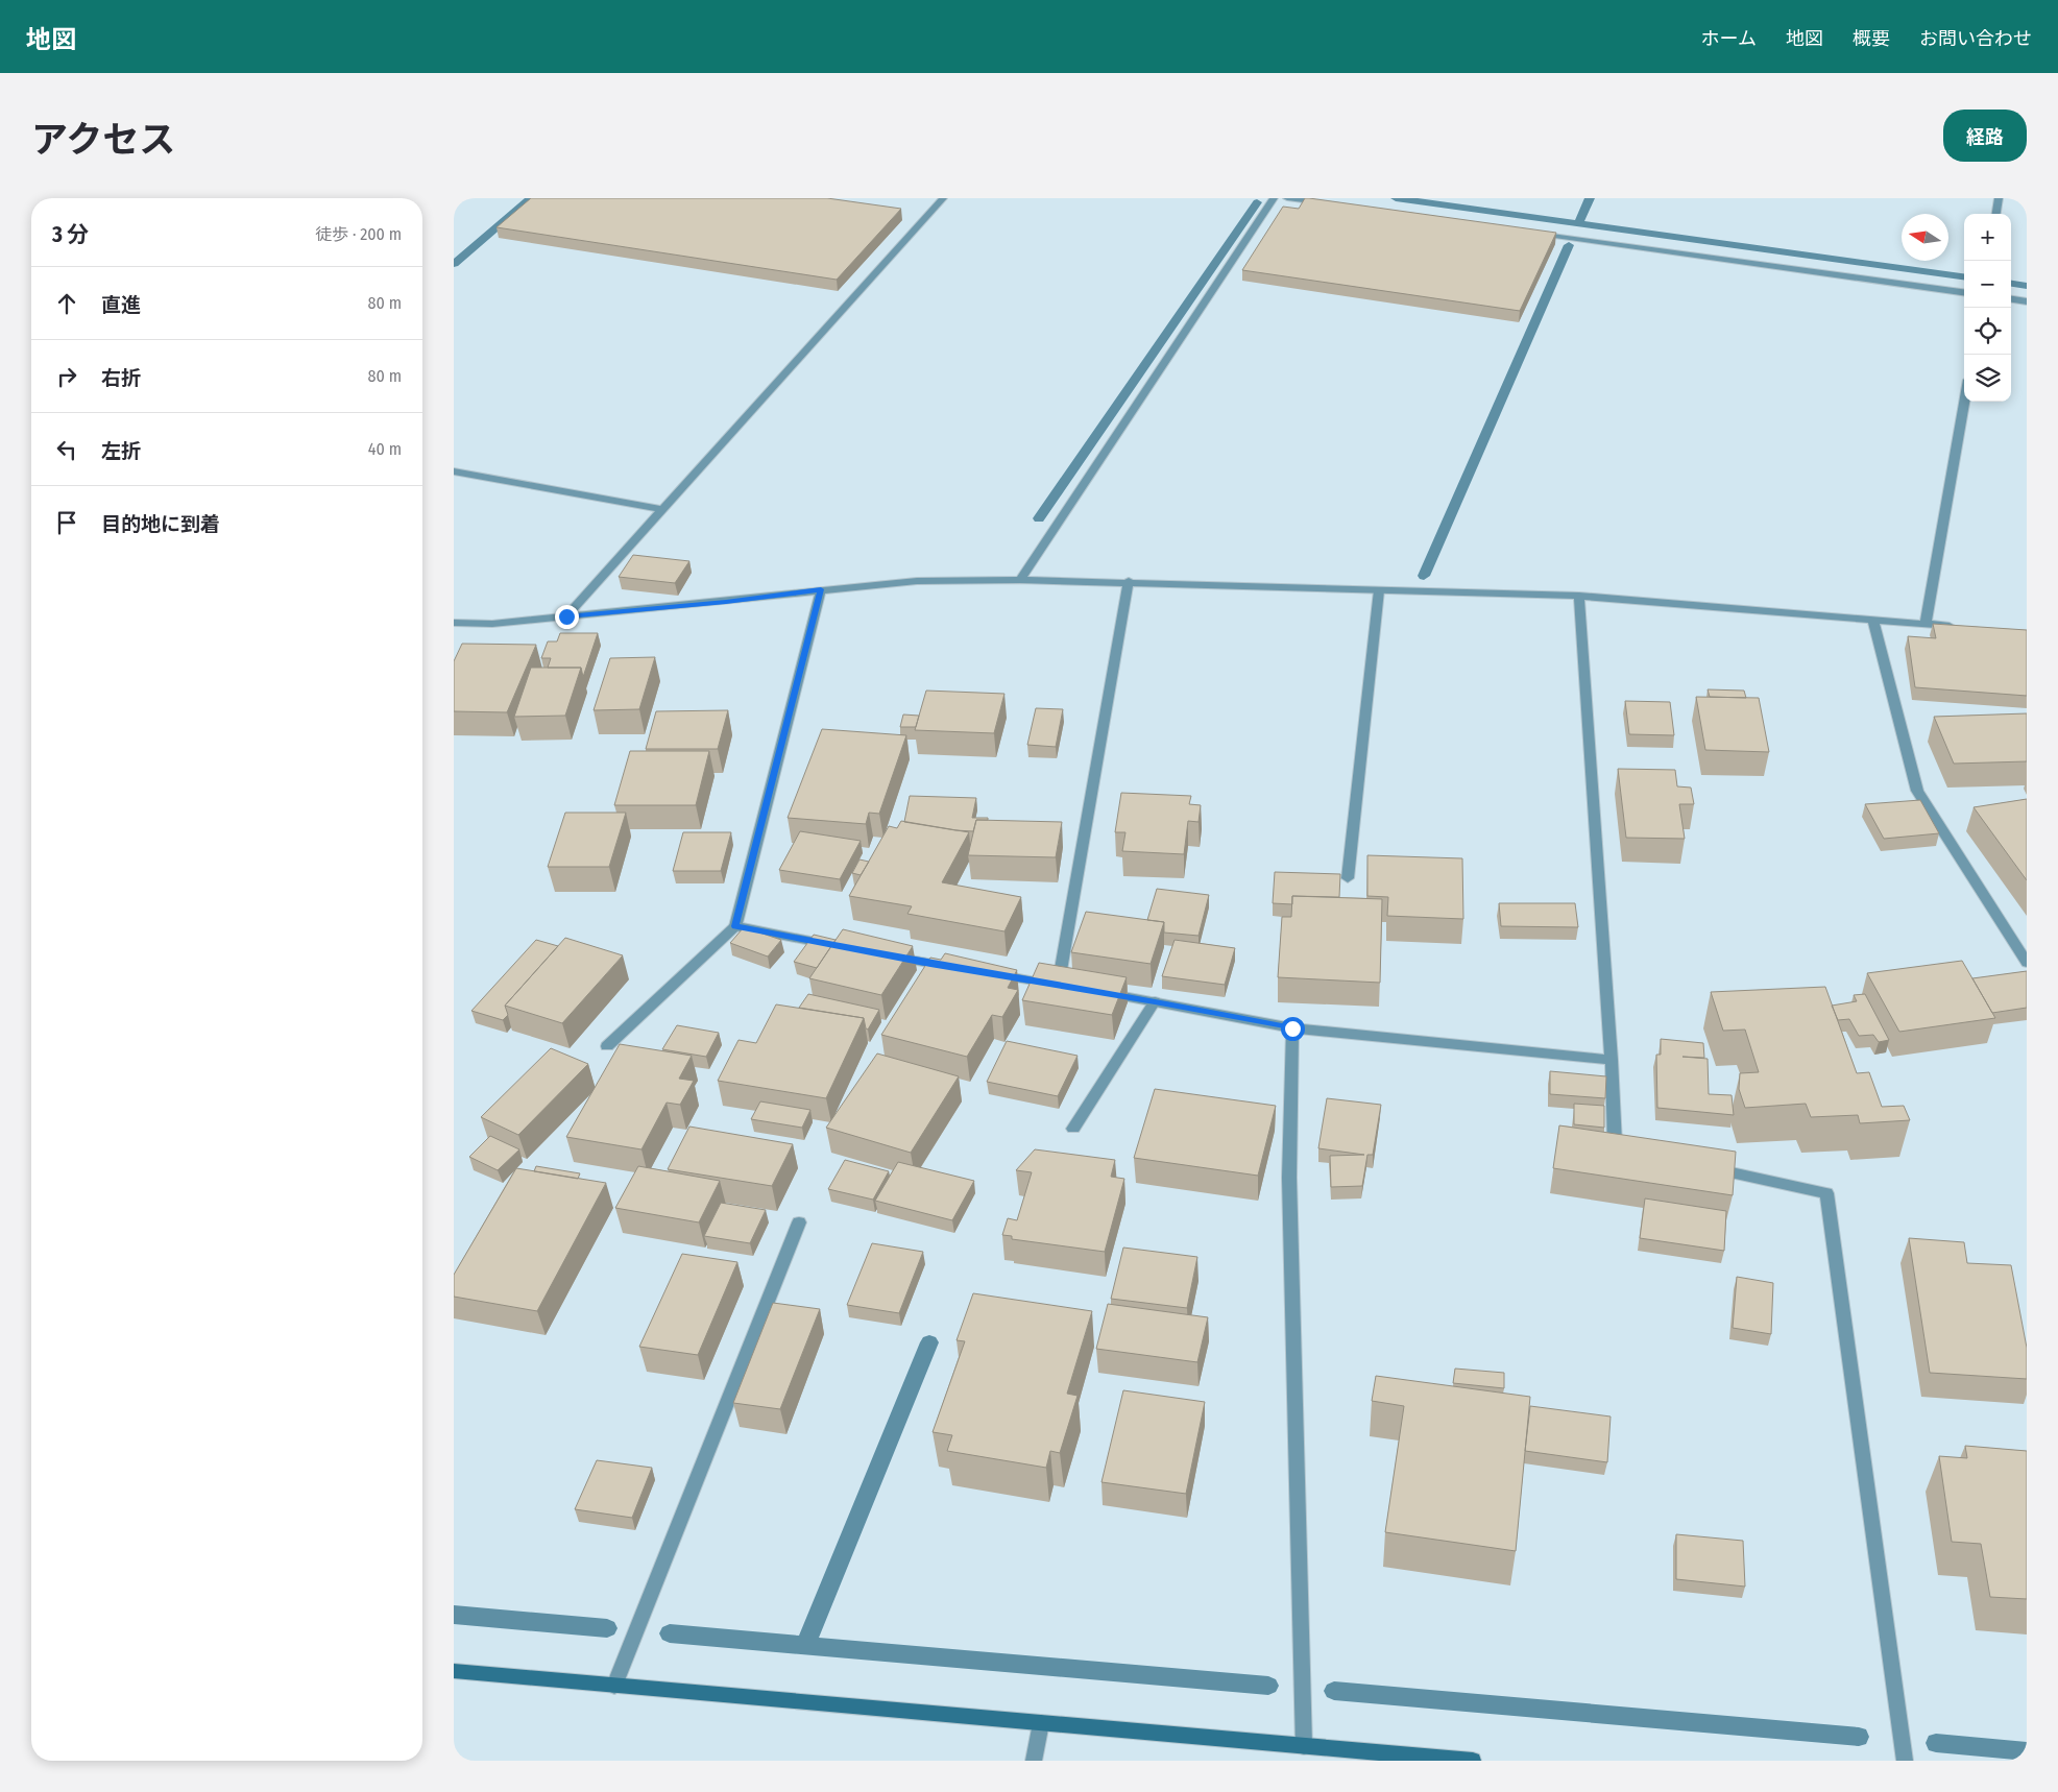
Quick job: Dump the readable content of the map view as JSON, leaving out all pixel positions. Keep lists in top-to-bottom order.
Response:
{
  "north": "left",
  "page": {
    "header": "地図",
    "nav": [
      "ホーム",
      "地図",
      "概要",
      "お問い合わせ"
    ],
    "title": "アクセス",
    "buttons": "経路",
    "heading": ["3 分", "徒歩 · 200 m"],
    "map_buttons": ["+", "−"],
    "list": [
      ["直進", "80 m"],
      ["右折", "80 m"],
      ["左折", "40 m"],
      "目的地に到着"
    ]
  }
}
